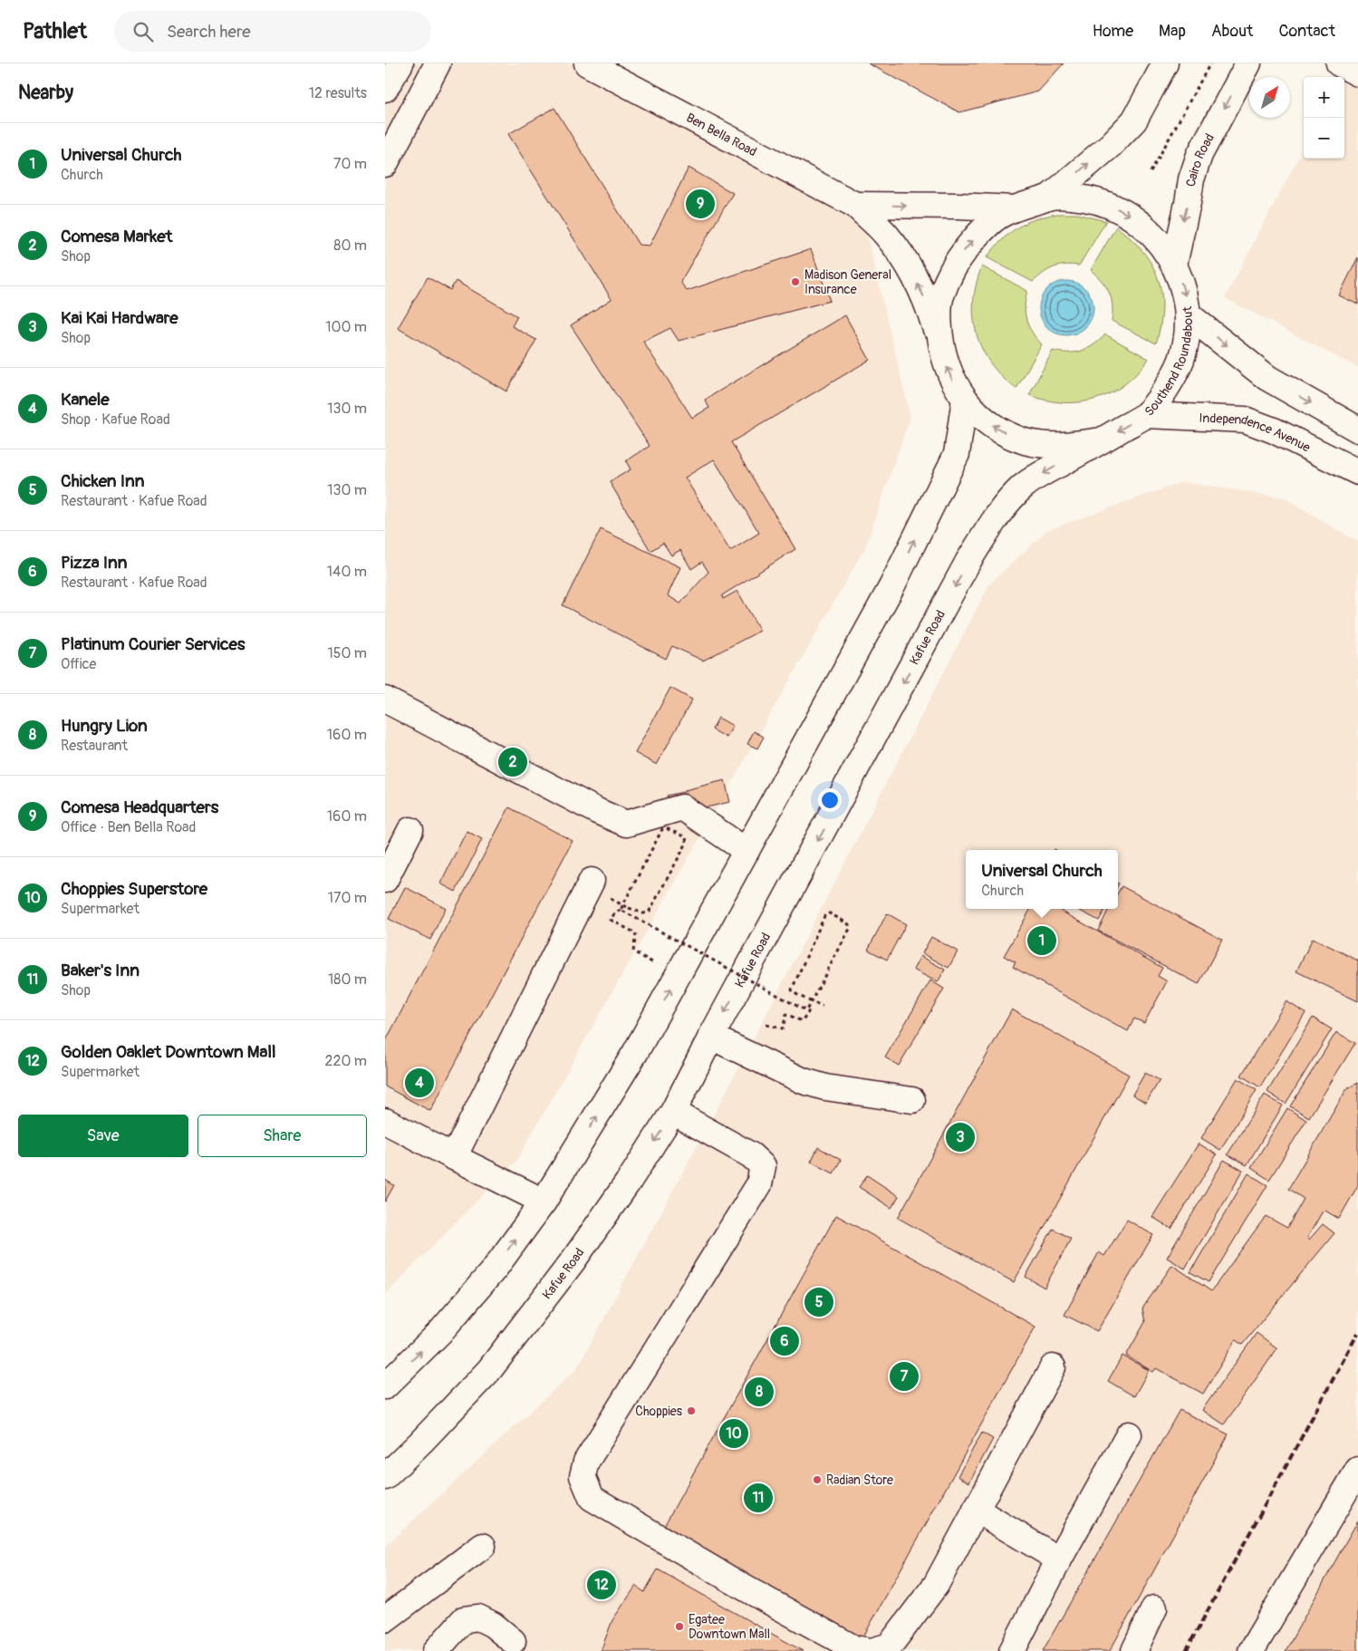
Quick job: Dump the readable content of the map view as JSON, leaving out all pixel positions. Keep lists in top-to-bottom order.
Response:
{
  "streets": {
    "main road": [
      "Ben Bella Road",
      "Cairo Road",
      "Southend Roundabout",
      "Independence Avenue",
      "Kafue Road"
    ]
  },
  "crossings": [
    ["Ben Bella Road", "Southend Roundabout"],
    ["Cairo Road", "Southend Roundabout"],
    ["Southend Roundabout", "Independence Avenue"],
    ["Southend Roundabout", "Kafue Road"]
  ],
  "places": [
    "Madison General Insurance",
    "Choppies",
    "Radian Store",
    "Egatee Downtown Mall"
  ],
  "north": "top right",
  "page": {
    "header": "Pathlet",
    "search": "Search here",
    "nav": [
      "Home",
      "Map",
      "About",
      "Contact"
    ],
    "heading": ["Nearby", "12 results"],
    "map_buttons": ["+", "−"],
    "list": [
      {
        "mark": "1",
        "name": "Universal Church",
        "note": "Church",
        "value": "70 m"
      },
      {
        "mark": "2",
        "name": "Comesa Market",
        "note": "Shop",
        "value": "80 m"
      },
      {
        "mark": "3",
        "name": "Kai Kai Hardware",
        "note": "Shop",
        "value": "100 m"
      },
      {
        "mark": "4",
        "name": "Kanele",
        "note": "Shop · Kafue Road",
        "value": "130 m"
      },
      {
        "mark": "5",
        "name": "Chicken Inn",
        "note": "Restaurant · Kafue Road",
        "value": "130 m"
      },
      {
        "mark": "6",
        "name": "Pizza Inn",
        "note": "Restaurant · Kafue Road",
        "value": "140 m"
      },
      {
        "mark": "7",
        "name": "Platinum Courier Services",
        "note": "Office",
        "value": "150 m"
      },
      {
        "mark": "8",
        "name": "Hungry Lion",
        "note": "Restaurant",
        "value": "160 m"
      },
      {
        "mark": "9",
        "name": "Comesa Headquarters",
        "note": "Office · Ben Bella Road",
        "value": "160 m"
      },
      {
        "mark": "10",
        "name": "Choppies Superstore",
        "note": "Supermarket",
        "value": "170 m"
      },
      {
        "mark": "11",
        "name": "Baker's Inn",
        "note": "Shop",
        "value": "180 m"
      },
      {
        "mark": "12",
        "name": "Golden Oaklet Downtown Mall",
        "note": "Supermarket",
        "value": "220 m"
      }
    ],
    "pins": [
      "9",
      "2",
      "1",
      "4",
      "3",
      "5",
      "6",
      "7",
      "8",
      "10",
      "11",
      "12"
    ],
    "popup": ["Universal Church", "Church"],
    "buttons": ["Save", "Share"]
  }
}
